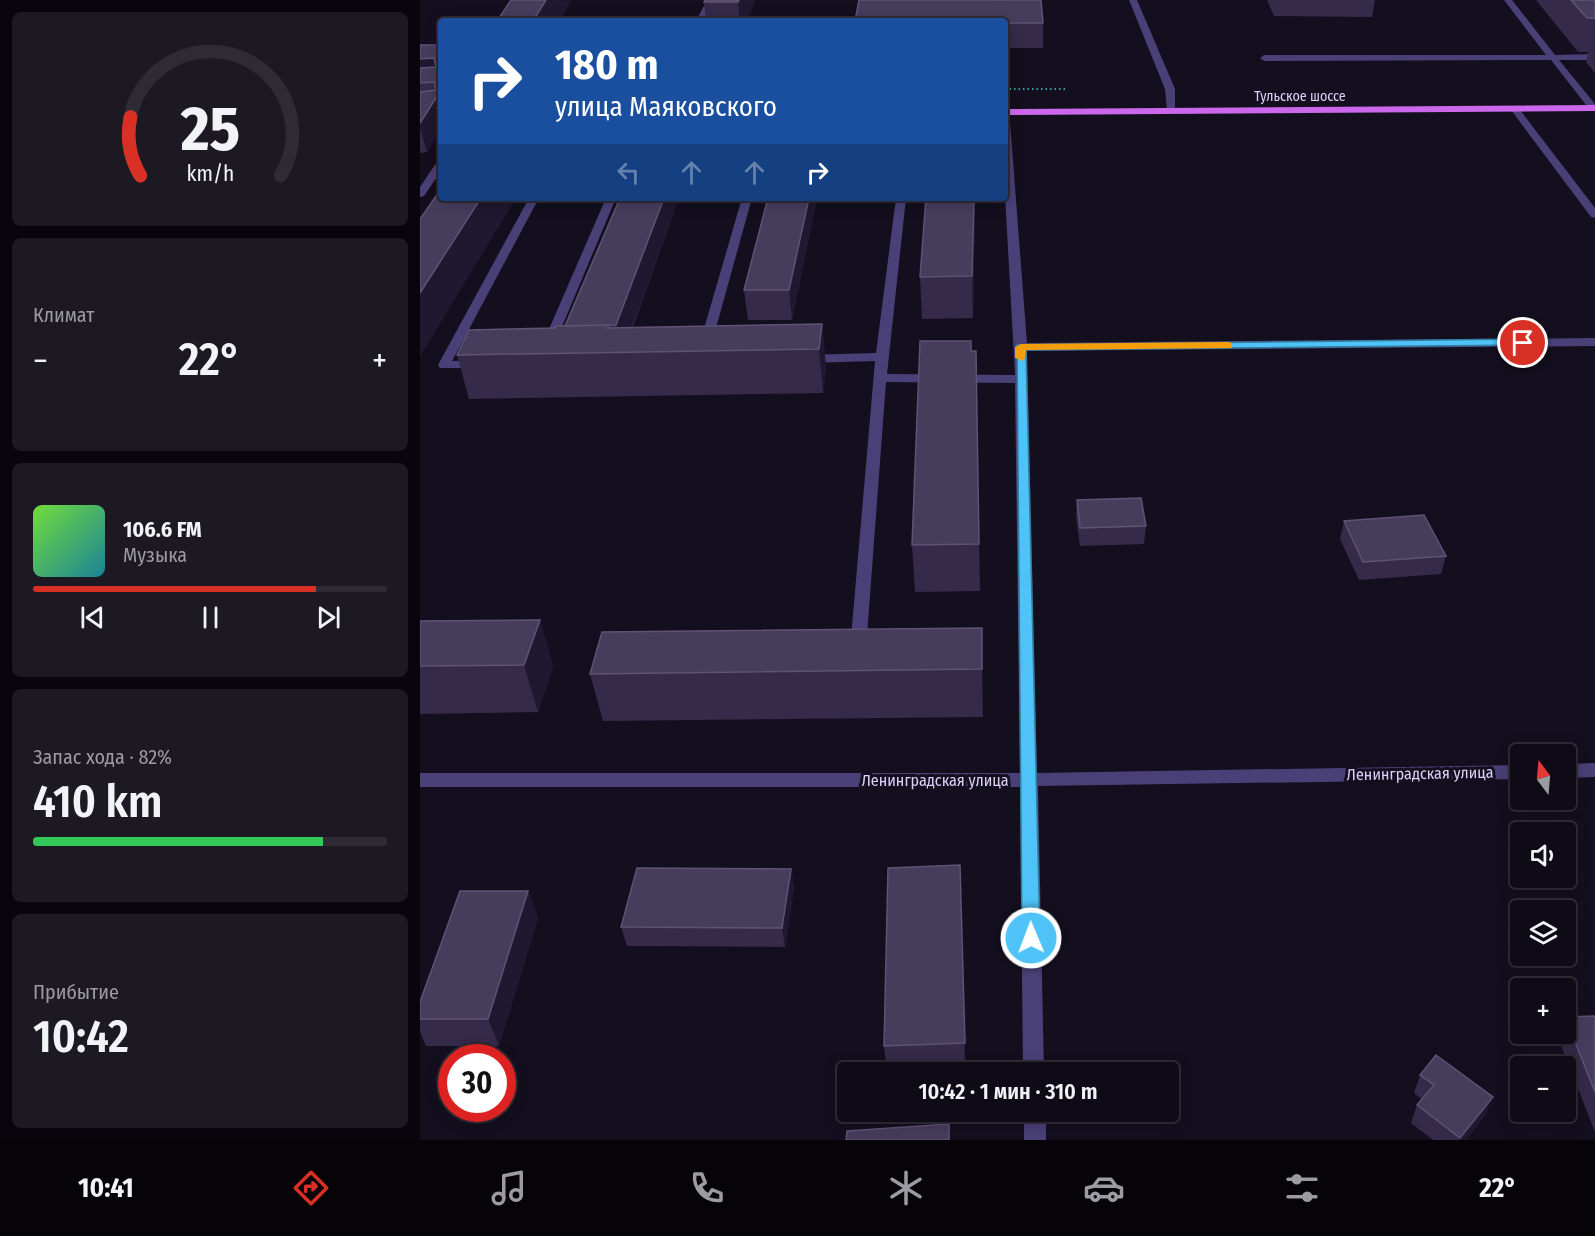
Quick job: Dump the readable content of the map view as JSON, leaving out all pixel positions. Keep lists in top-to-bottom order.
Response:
{
  "streets": {
    "main road": ["Тульское шоссе"],
    "street": ["Ленинградская улица"]
  },
  "north": "top",
  "page": {
    "turn": ["180 m", "улица Маяковского"],
    "tile": [
      "Климат",
      ["Запас хода · 82%", "410 km"],
      ["Прибытие", "10:42"]
    ],
    "heat": ["−", "22°", "+"],
    "song": ["106.6 FM", "Музыка"],
    "map_buttons": ["+", "−"],
    "limit": "30",
    "trip": "10:42 · 1 мин · 310 m",
    "tabs": ["10:41", "22°"],
    "gauge": ["25", "km/h"]
  }
}
